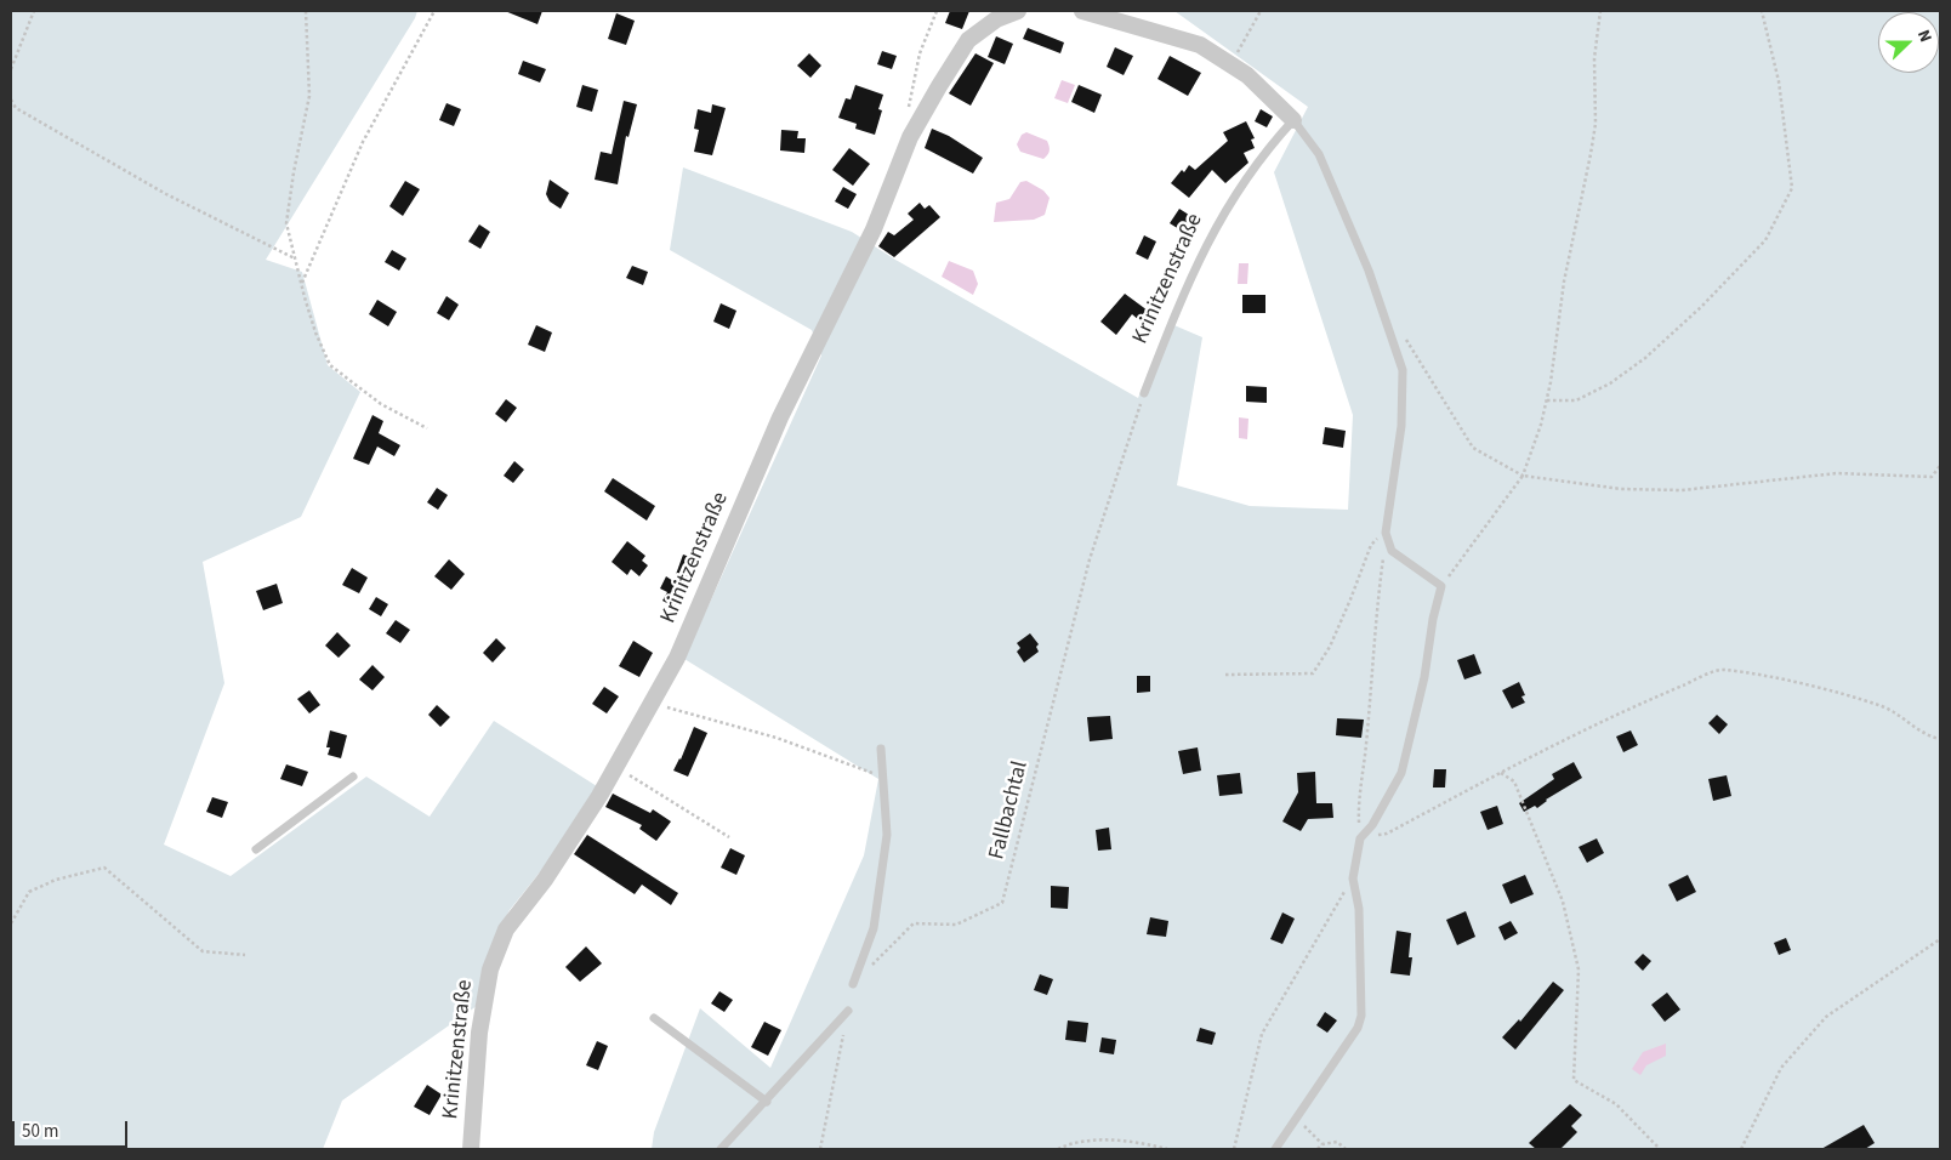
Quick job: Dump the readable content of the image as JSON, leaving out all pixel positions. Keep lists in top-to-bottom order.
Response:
{
  "streets": {
    "street": ["Krinitzenstraße"],
    "path": ["Fallbachtal"]
  },
  "crossings": [
    ["Krinitzenstraße", "Fallbachtal"]
  ],
  "scale_bar": "50 m",
  "north": "right"
}
